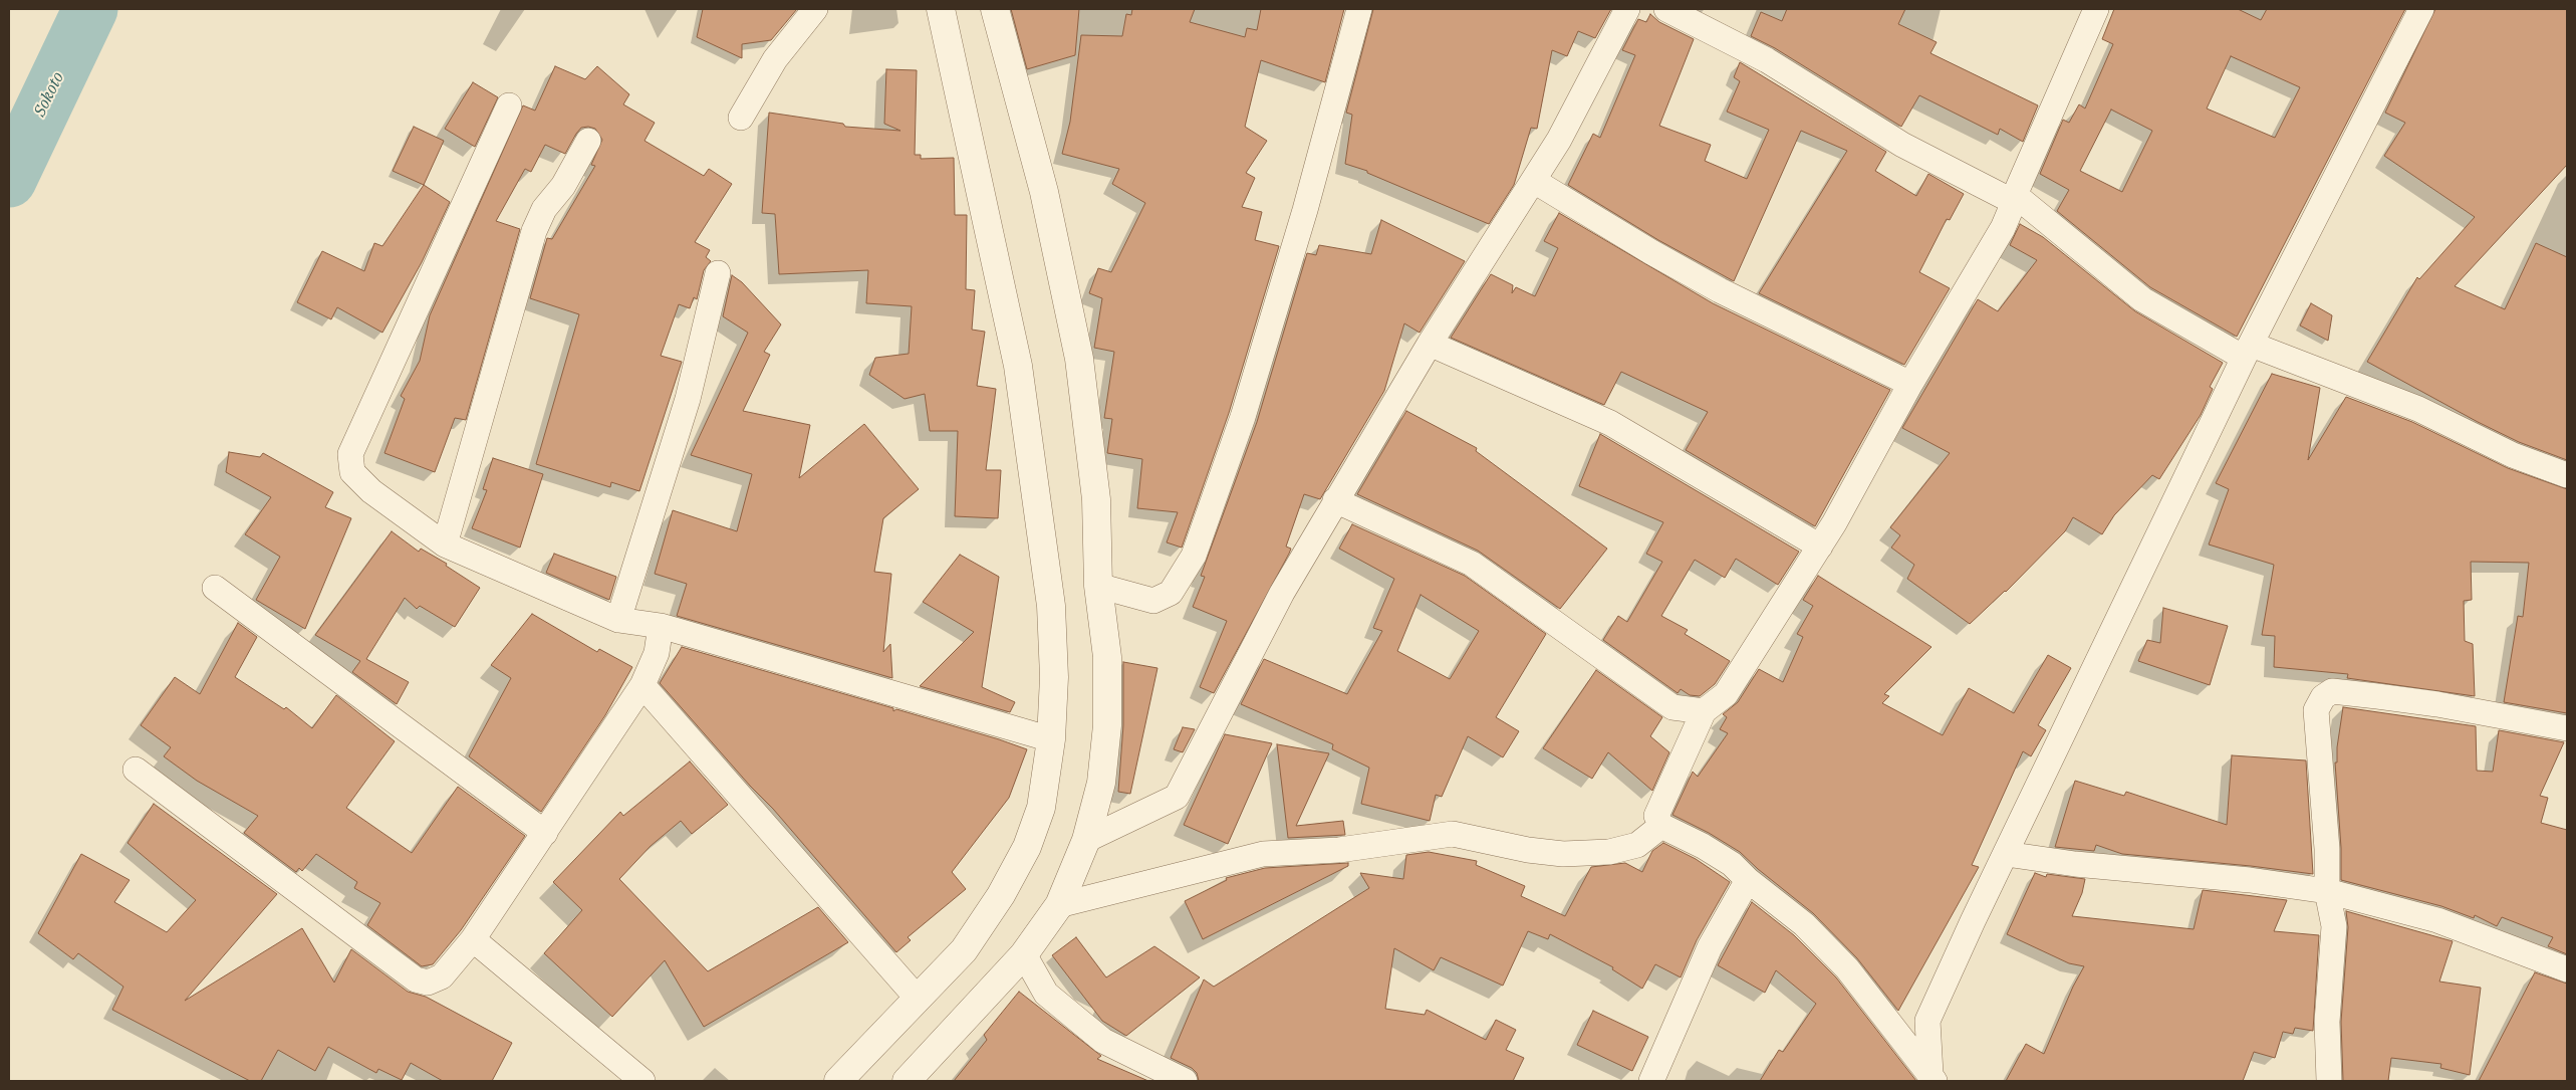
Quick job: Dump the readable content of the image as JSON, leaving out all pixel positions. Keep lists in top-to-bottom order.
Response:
{
  "water": ["Sokoto"]
}
